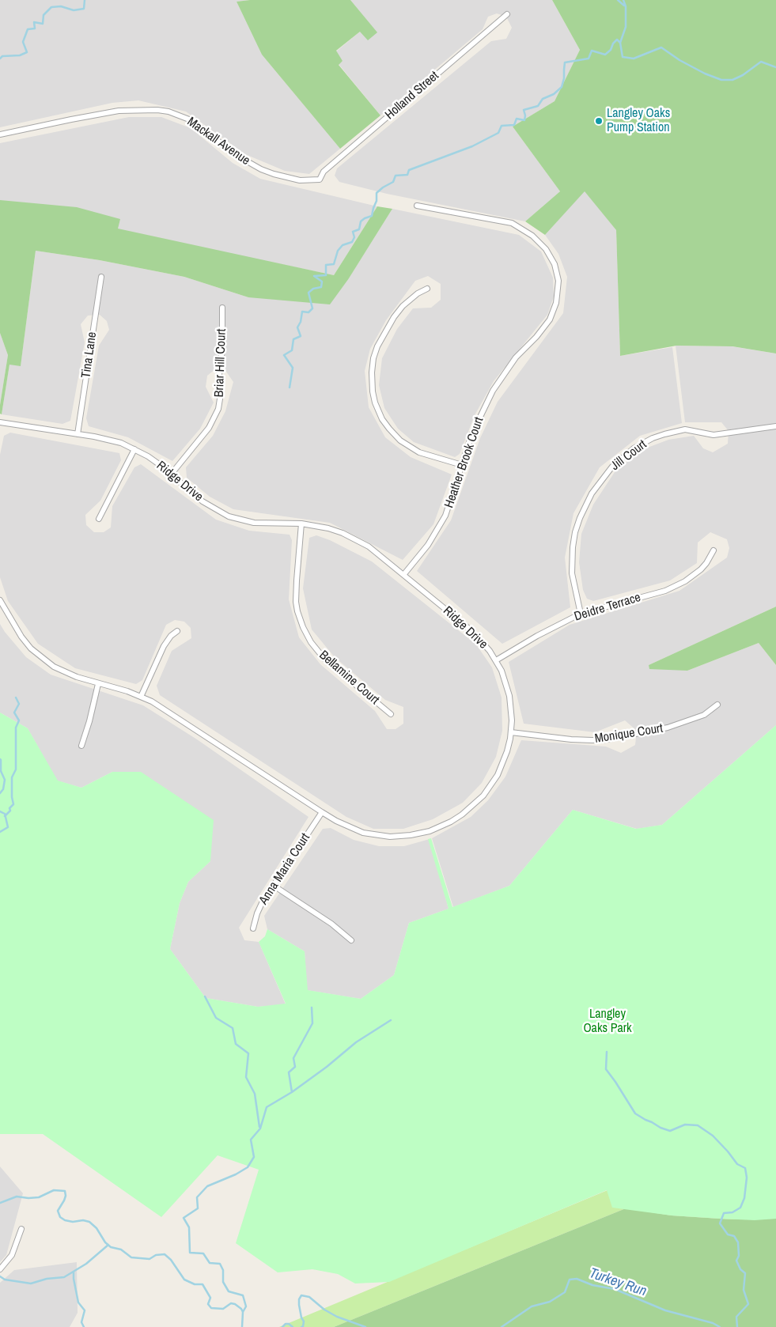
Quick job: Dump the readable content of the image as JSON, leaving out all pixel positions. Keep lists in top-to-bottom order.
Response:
{
  "streets": {
    "street": [
      "Holland Street",
      "Mackall Avenue",
      "Tina Lane",
      "Briar Hill Court",
      "Jill Court",
      "Heather Brook Court",
      "Ridge Drive",
      "Deidre Terrace",
      "Bellamine Court",
      "Monique Court",
      "Anna Maria Court"
    ]
  },
  "crossings": [
    ["Holland Street", "Mackall Avenue"],
    ["Tina Lane", "Ridge Drive"],
    ["Briar Hill Court", "Ridge Drive"],
    ["Jill Court", "Deidre Terrace"],
    ["Heather Brook Court", "Ridge Drive"],
    ["Ridge Drive", "Deidre Terrace"],
    ["Ridge Drive", "Bellamine Court"],
    ["Ridge Drive", "Monique Court"],
    ["Ridge Drive", "Anna Maria Court"]
  ],
  "water": ["Turkey Run"],
  "parks": ["Langley Oaks Park"],
  "places": ["Langley Oaks Pump Station"]
}
